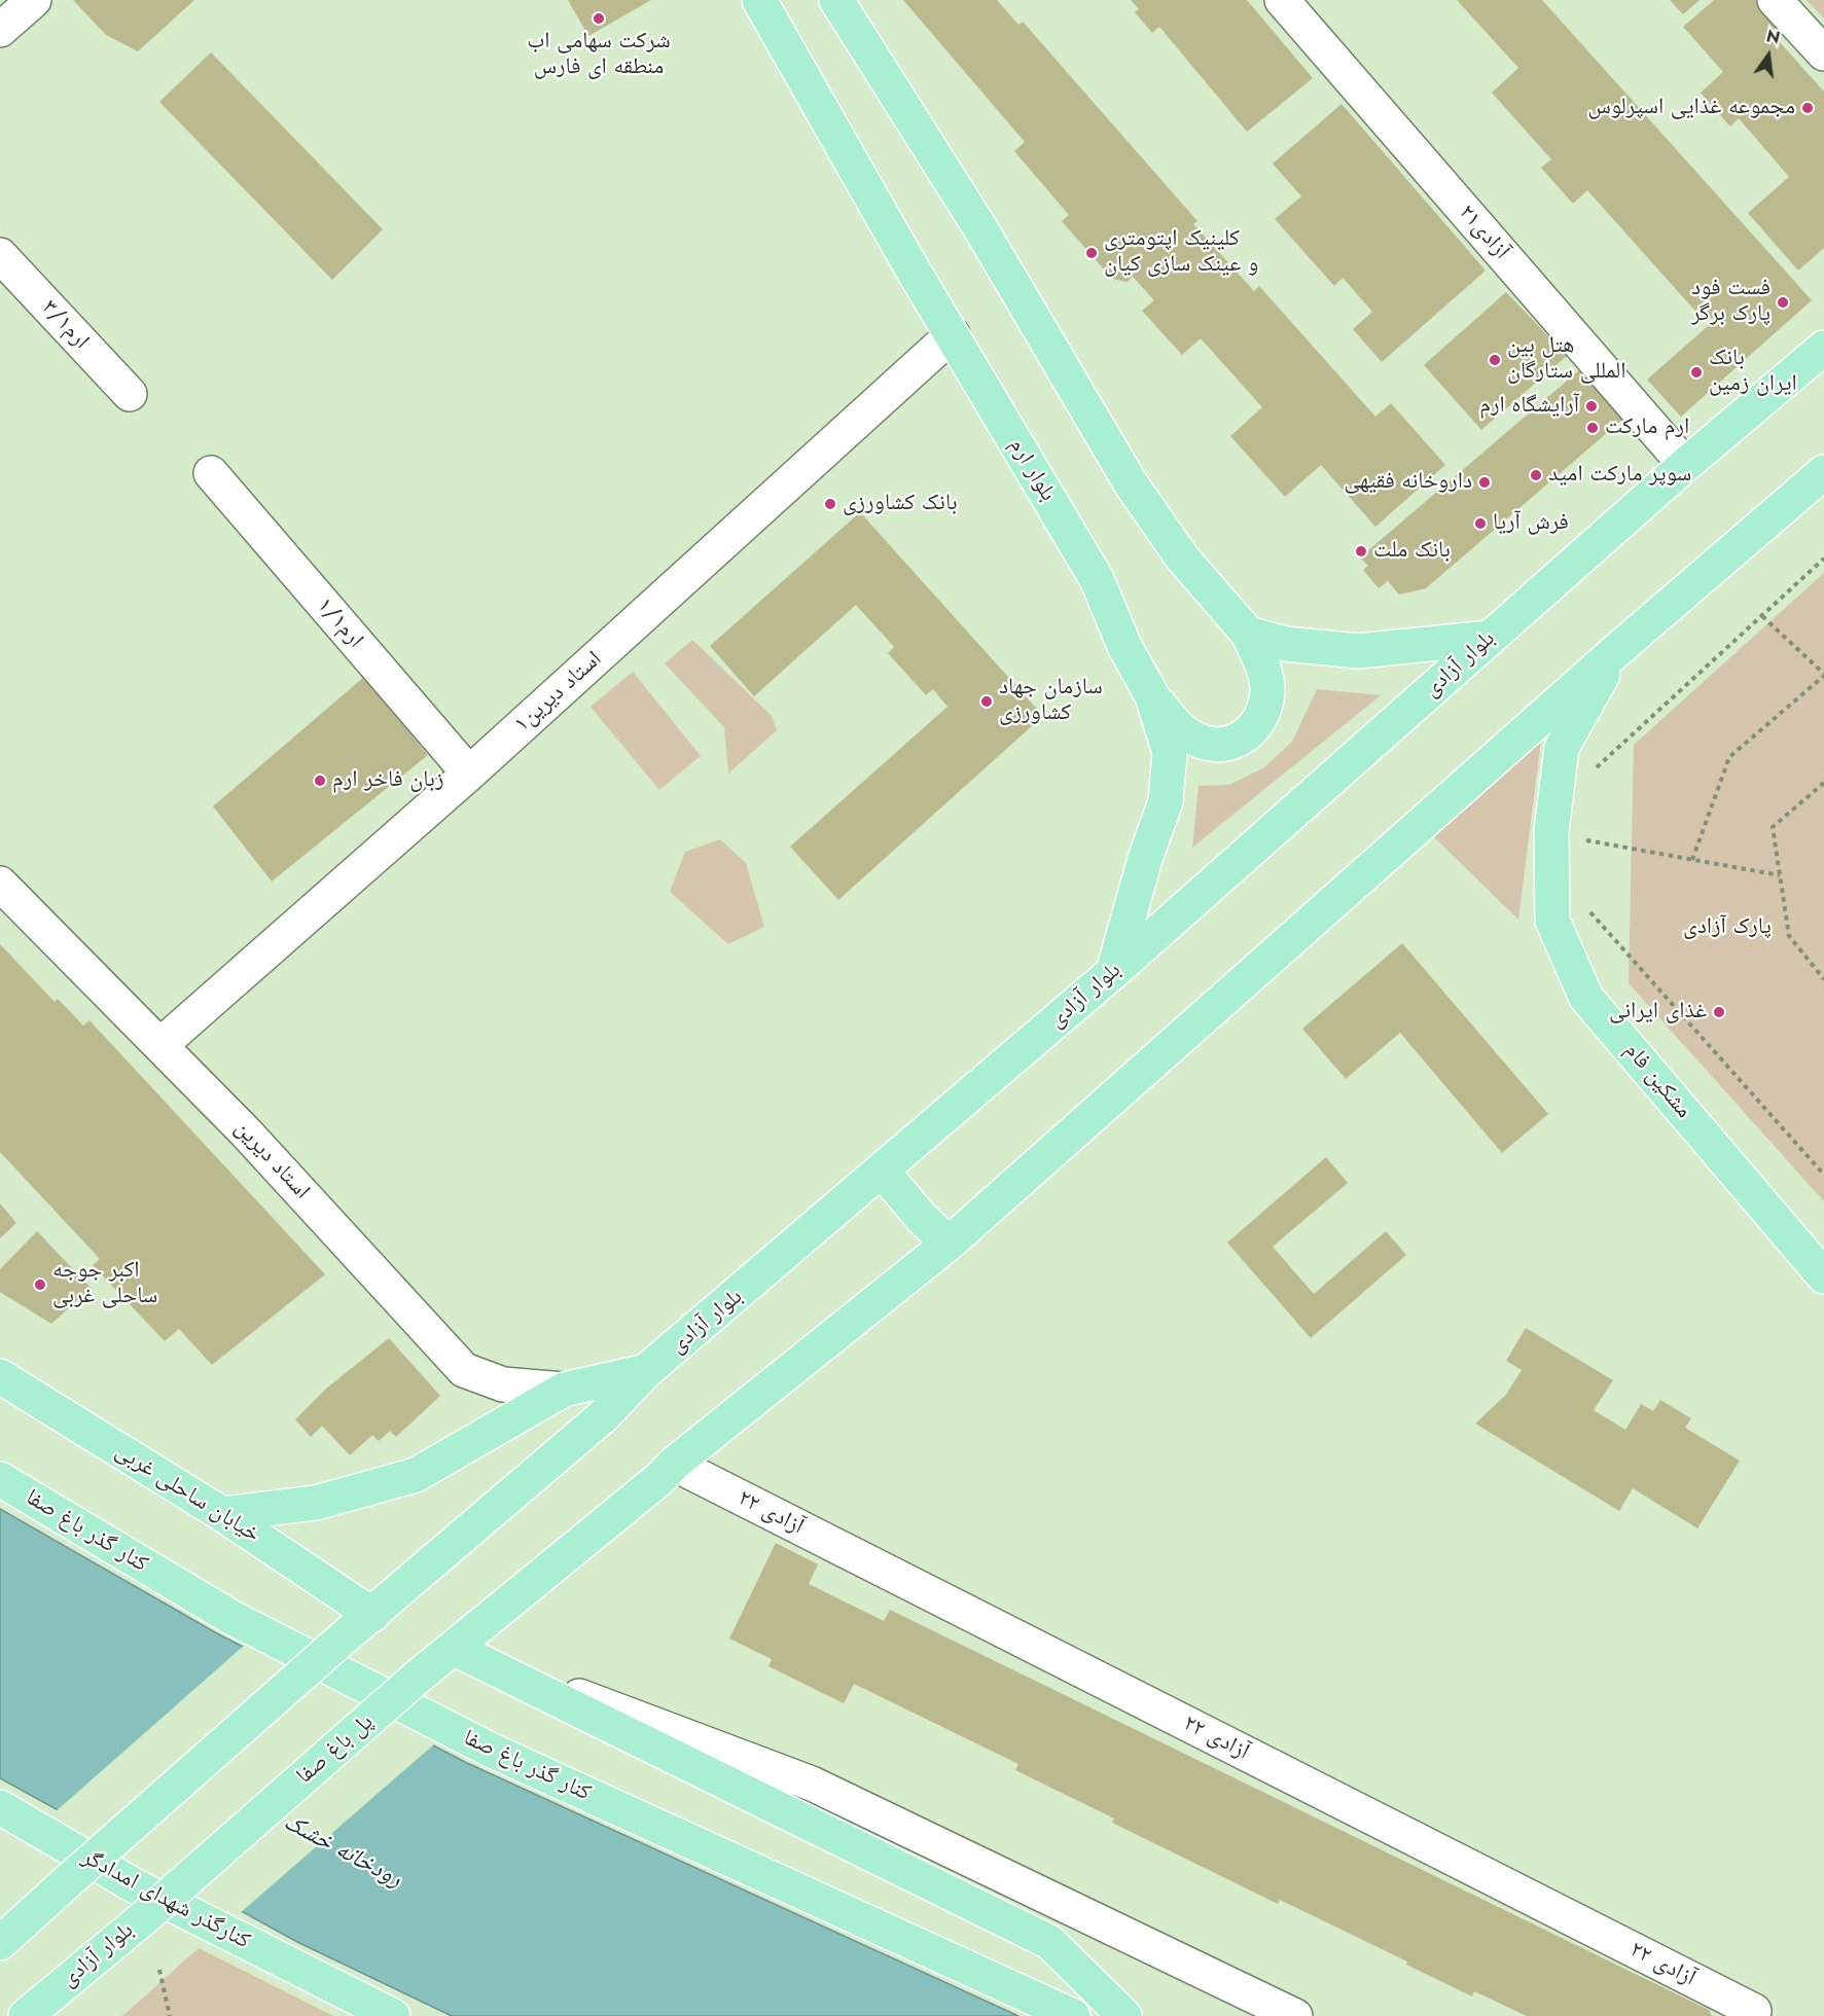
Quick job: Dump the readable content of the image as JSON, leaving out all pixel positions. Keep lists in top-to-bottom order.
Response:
{
  "streets": {
    "main road": [
      "بلوار ارم",
      "بلوار آزادی",
      "مشکین فام",
      "خیابان ساحلی غربی",
      "کنار گذر باغ صفا",
      "پل باغ صفا",
      "کنارگذر شهدای امدادگر"
    ],
    "street": [
      "آزادی۲۱",
      "۳/۱ارم",
      "۱/۱ارم",
      "استاد دیرین۱",
      "استاد دیرین",
      "آزادی ۲۲"
    ]
  },
  "crossings": [
    ["آزادی۲۱", "بلوار آزادی"],
    ["بلوار ارم", "بلوار آزادی"],
    ["بلوار ارم", "استاد دیرین۱"],
    ["۱/۱ارم", "استاد دیرین۱"],
    ["بلوار آزادی", "خیابان ساحلی غربی"],
    ["بلوار آزادی", "پل باغ صفا"],
    ["استاد دیرین۱", "استاد دیرین"]
  ],
  "water": ["رودخانه خشک"],
  "parks": ["پارک آزادی"],
  "places": [
    "شرکت سهامی اب منطقه ای فارس",
    "مجموعه غذایی اسپرلوس",
    "کلینیک اپتومتری و عینک سازی کیان",
    "فست فود پارک برگر",
    "هتل بین المللی ستارگان",
    "بانک ایران زمین",
    "آرایشگاه ارم",
    "ارم مارکت",
    "سوپر مارکت امید",
    "داروخانه فقیهی",
    "بانک کشاورزی",
    "فرش آریا",
    "بانک ملت",
    "سازمان جهاد کشاورزی",
    "زبان فاخر ارم",
    "غذای ایرانی",
    "اکبر جوجه ساحلی غربی"
  ],
  "north": "top"
}
